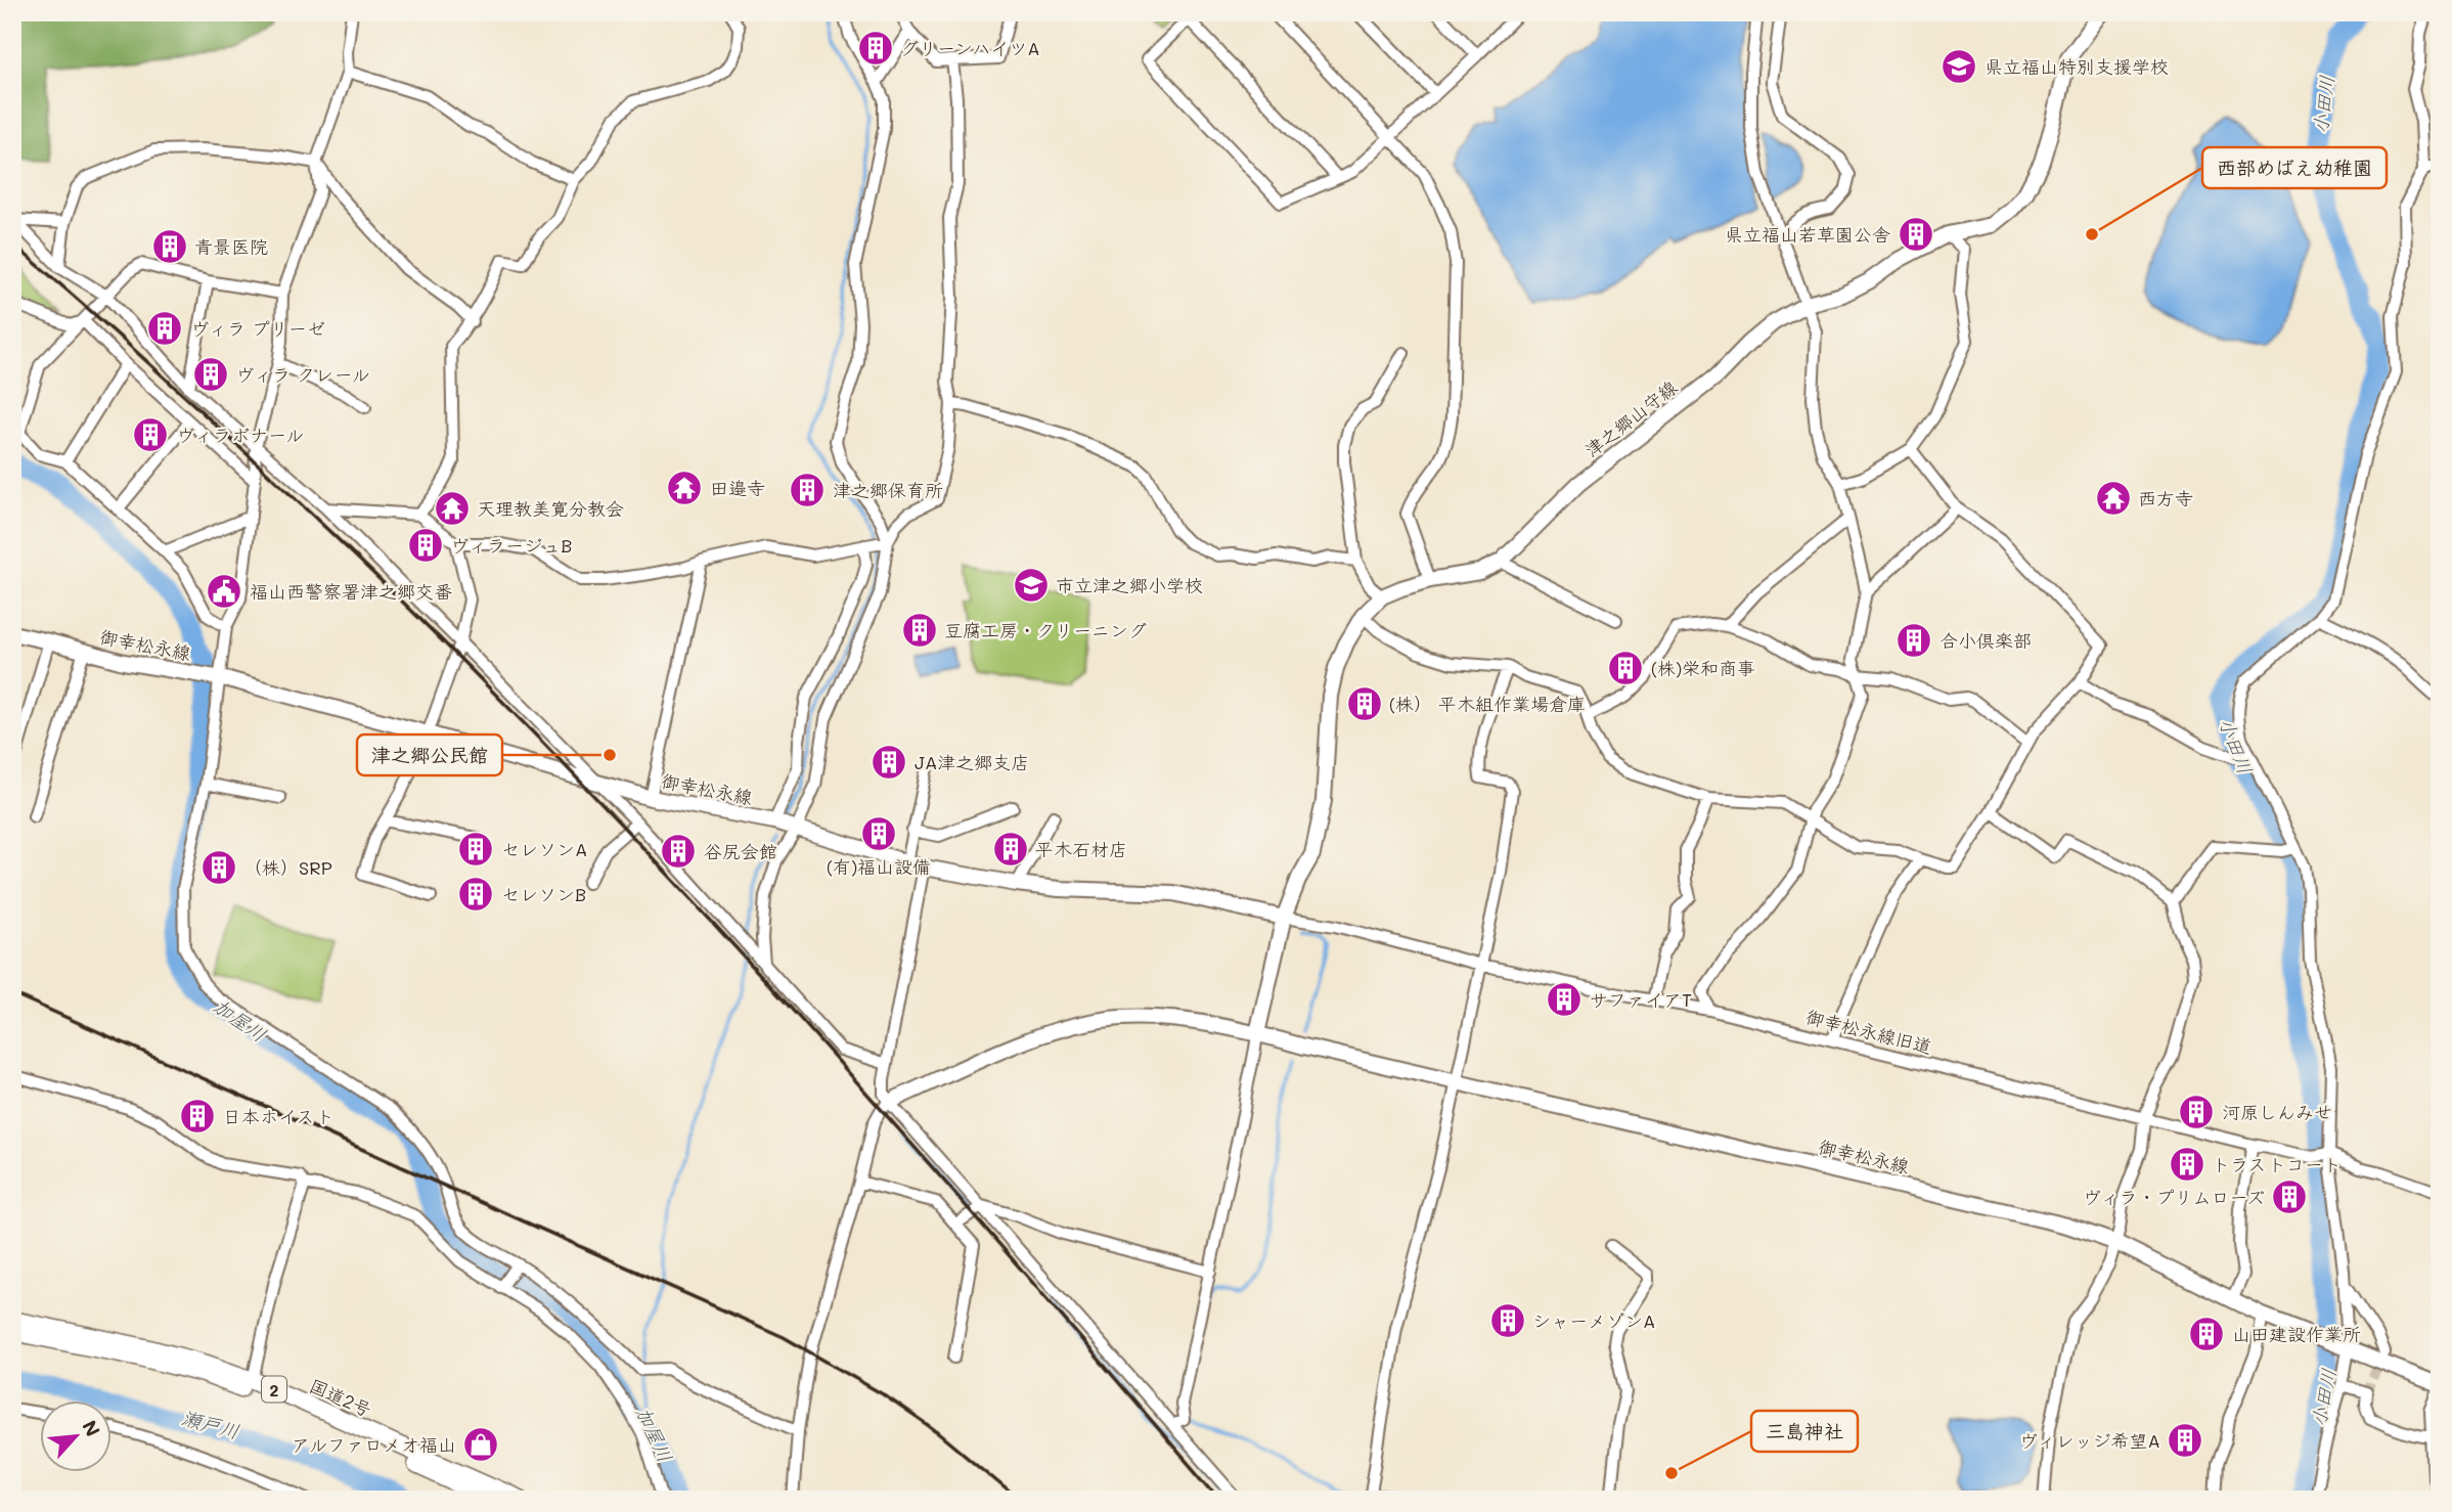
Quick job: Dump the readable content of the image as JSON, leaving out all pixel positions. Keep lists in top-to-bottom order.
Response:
{
  "streets": {
    "highway": ["2", "国道2号"],
    "main road": ["津之郷山守線", "御幸松永線"],
    "street": ["御幸松永線旧道"]
  },
  "crossings": [
    ["津之郷山守線", "御幸松永線"],
    ["津之郷山守線", "御幸松永線旧道"],
    ["御幸松永線", "御幸松永線旧道"]
  ],
  "water": ["小田川", "加屋川", "瀬戸川"],
  "places": {
    "building": [
      "グリーンハイツA",
      "県立福山若草園公舎",
      "青景医院",
      "ヴィラ プリーゼ",
      "ヴィラ クレール",
      "ヴィラボナール",
      "津之郷保育所",
      "ヴィラージュB",
      "豆腐工房・クリーニング",
      "合小倶楽部",
      "(株)栄和商事",
      "(株） 平木組作業場倉庫",
      "JA津之郷支店",
      "(有)福山設備",
      "セレソンA",
      "平木石材店",
      "谷尻会館",
      "（株）SRP",
      "セレソンB",
      "サファイアT",
      "河原しんみせ",
      "日本ホイスト",
      "トラストコート",
      "ヴィラ・プリムローズ",
      "シャーメゾンA",
      "山田建設作業所",
      "ヴィレッジ希望A"
    ],
    "school or university": ["県立福山特別支援学校", "市立津之郷小学校"],
    "other": ["西部めばえ幼稚園", "津之郷公民館", "三島神社"],
    "temple": ["田邉寺", "西方寺", "天理教美寛分教会"],
    "public building": ["福山西警察署津之郷交番"],
    "shop": ["アルファロメオ福山"]
  },
  "north": "top right"
}
